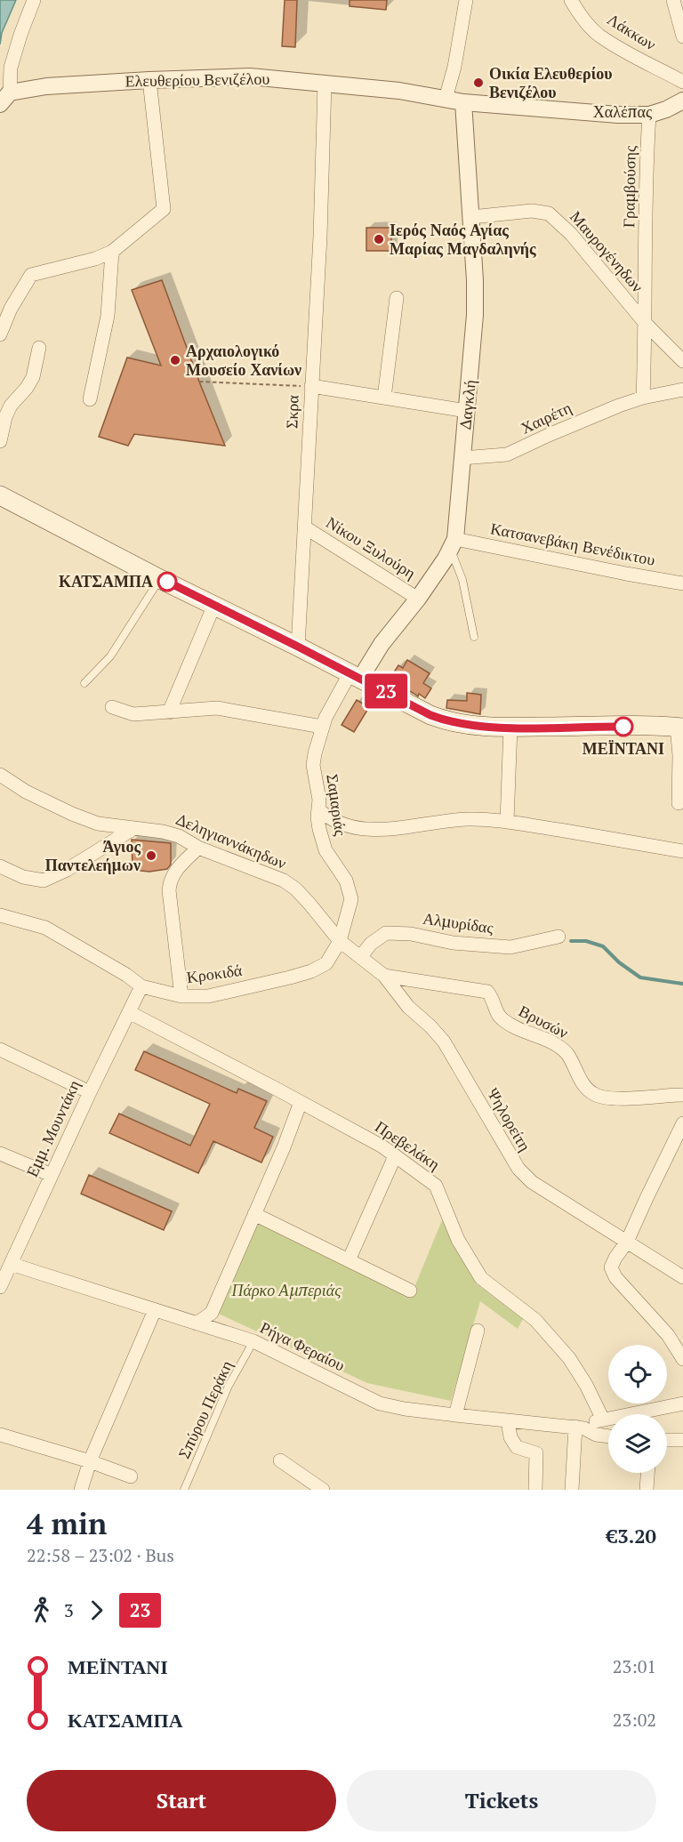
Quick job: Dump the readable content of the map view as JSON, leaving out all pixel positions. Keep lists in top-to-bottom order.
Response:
{
  "streets": {
    "street": [
      "Λάκκων",
      "Ελευθερίου Βενιζέλου",
      "Χαλέπας",
      "Γραμβούσης",
      "Μαυρογένηδων",
      "Δαγκλή",
      "Σκρα",
      "Χαιρέτη",
      "Κατσανεβάκη Βενέδικτου",
      "Νίκου Ξυλούρη",
      "Σαμαριάς",
      "Δεληγιαννάκηδων",
      "Αλμυρίδας",
      "Κροκιδά",
      "Βρυσών",
      "Ψηλορείτη",
      "Εμμ. Μουντάκη",
      "Πρεβελάκη",
      "Ρήγα Φεραίου"
    ],
    "lane": ["Σπύρου Περάκη"]
  },
  "crossings": [
    ["Ελευθερίου Βενιζέλου", "Χαλέπας"],
    ["Ελευθερίου Βενιζέλου", "Δαγκλή"],
    ["Ελευθερίου Βενιζέλου", "Σκρα"],
    ["Χαλέπας", "Γραμβούσης"],
    ["Χαλέπας", "Δαγκλή"],
    ["Γραμβούσης", "Μαυρογένηδων"],
    ["Γραμβούσης", "Χαιρέτη"],
    ["Μαυρογένηδων", "Δαγκλή"],
    ["Δαγκλή", "Χαιρέτη"],
    ["Δαγκλή", "Κατσανεβάκη Βενέδικτου"],
    ["Δαγκλή", "Νίκου Ξυλούρη"],
    ["Δαγκλή", "Σαμαριάς"],
    ["Σκρα", "Νίκου Ξυλούρη"],
    ["Σαμαριάς", "Δεληγιαννάκηδων"],
    ["Σαμαριάς", "Κροκιδά"],
    ["Σαμαριάς", "Ψηλορείτη"],
    ["Δεληγιαννάκηδων", "Κροκιδά"],
    ["Δεληγιαννάκηδων", "Ψηλορείτη"],
    ["Αλμυρίδας", "Ψηλορείτη"],
    ["Κροκιδά", "Ψηλορείτη"],
    ["Κροκιδά", "Εμμ. Μουντάκη"],
    ["Βρυσών", "Ψηλορείτη"],
    ["Εμμ. Μουντάκη", "Πρεβελάκη"],
    ["Εμμ. Μουντάκη", "Ρήγα Φεραίου"],
    ["Ρήγα Φεραίου", "Σπύρου Περάκη"]
  ],
  "parks": ["Πάρκο Αμπεριάς"],
  "places": [
    "Οικία Ελευθερίου Βενιζέλου",
    "Ιερός Ναός Αγίας Μαρίας Μαγδαληνής",
    "Αρχαιολογικό Μουσείο Χανίων",
    "ΚΑΤΣΑΜΠΑ",
    "ΜΕΪΝΤΑΝΙ",
    "Άγιος Παντελεήμων"
  ],
  "lines": ["bus line 23"],
  "page": {
    "on_map": "23",
    "heading": ["4 min", "22:58 – 23:02 · Bus", "€3.20"],
    "legs": ["3", "23"],
    "list": [
      {
        "name": "ΜΕΪΝΤΑΝΙ",
        "value": "23:01"
      },
      {
        "name": "ΚΑΤΣΑΜΠΑ",
        "value": "23:02"
      }
    ],
    "buttons": ["Start", "Tickets"]
  }
}
